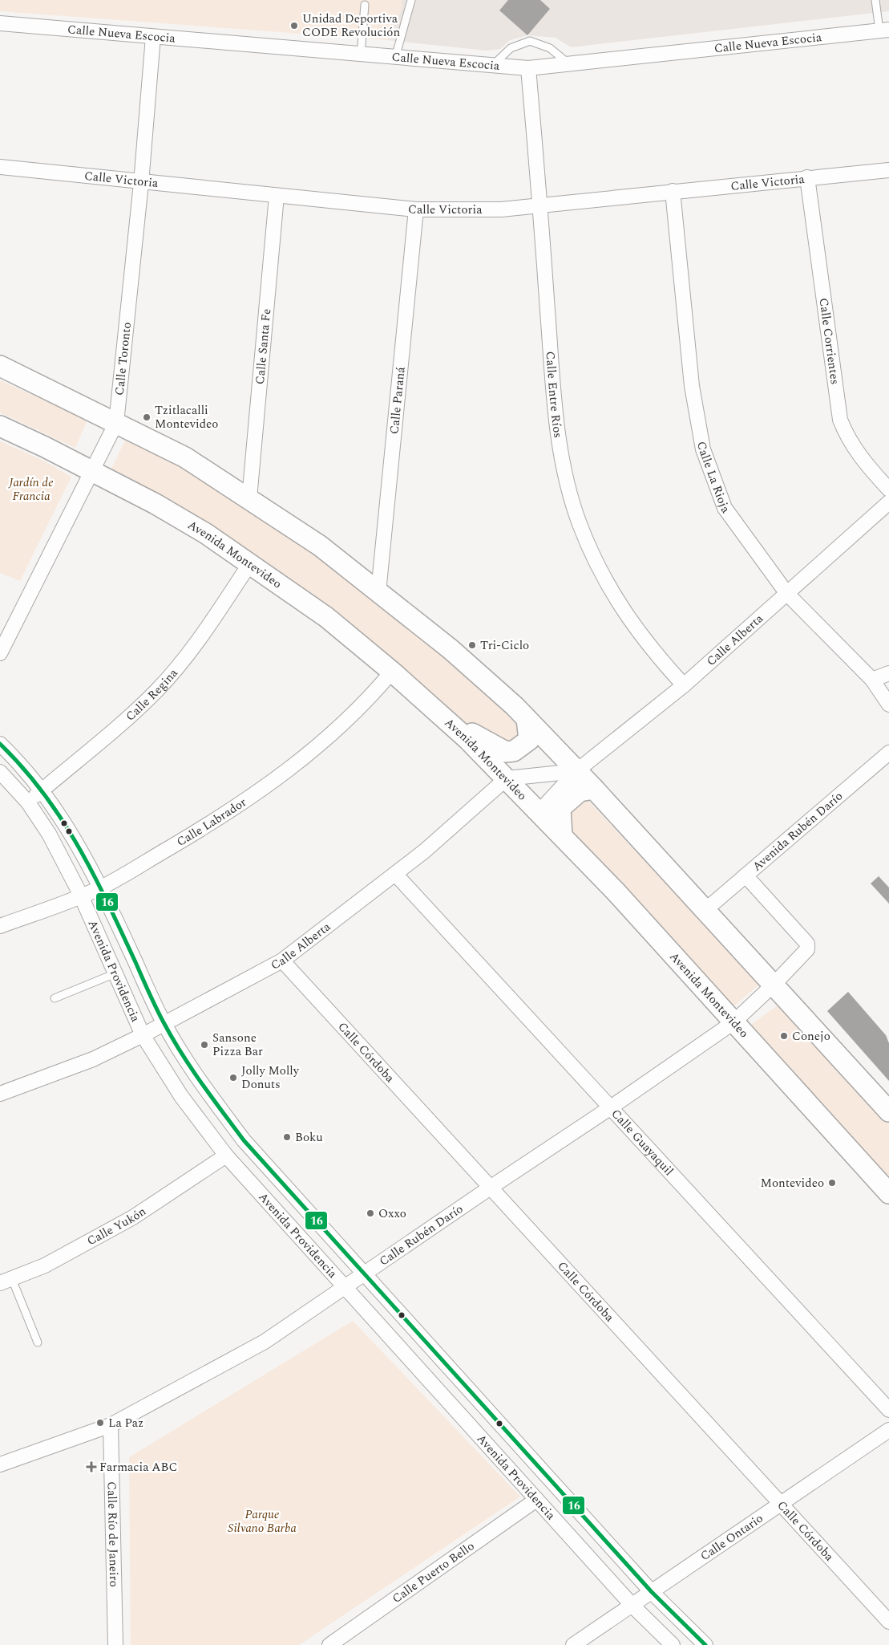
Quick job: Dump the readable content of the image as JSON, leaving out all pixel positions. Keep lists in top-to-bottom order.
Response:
{
  "streets": {
    "street": [
      "Calle Nueva Escocia",
      "Calle Victoria",
      "Calle Corrientes",
      "Calle Santa Fe",
      "Calle Toronto",
      "Calle Entre Ríos",
      "Calle Paraná",
      "Calle La Rioja",
      "Avenida Montevideo",
      "Calle Alberta",
      "Calle Regina",
      "Calle Labrador",
      "Avenida Rubén Darío",
      "Avenida Providencia",
      "Calle Córdoba",
      "Calle Guayaquil",
      "Calle Yukón",
      "Calle Rubén Darío",
      "Calle Río de Janeiro",
      "Calle Ontario",
      "Calle Puerto Bello"
    ]
  },
  "crossings": [
    ["Calle Nueva Escocia", "Calle Toronto"],
    ["Calle Nueva Escocia", "Calle Entre Ríos"],
    ["Calle Victoria", "Calle Corrientes"],
    ["Calle Victoria", "Calle Santa Fe"],
    ["Calle Victoria", "Calle Toronto"],
    ["Calle Victoria", "Calle Entre Ríos"],
    ["Calle Victoria", "Calle Paraná"],
    ["Calle Victoria", "Calle La Rioja"],
    ["Calle Toronto", "Avenida Montevideo"],
    ["Calle Entre Ríos", "Calle Alberta"],
    ["Calle La Rioja", "Calle Alberta"],
    ["Avenida Montevideo", "Calle Alberta"],
    ["Avenida Montevideo", "Calle Regina"],
    ["Avenida Montevideo", "Calle Labrador"],
    ["Avenida Montevideo", "Calle Rubén Darío"],
    ["Calle Alberta", "Avenida Providencia"],
    ["Calle Alberta", "Calle Córdoba"],
    ["Calle Alberta", "Calle Guayaquil"],
    ["Calle Regina", "Avenida Providencia"],
    ["Calle Labrador", "Avenida Providencia"],
    ["Avenida Rubén Darío", "Calle Rubén Darío"],
    ["Avenida Providencia", "Calle Yukón"],
    ["Avenida Providencia", "Calle Rubén Darío"],
    ["Avenida Providencia", "Calle Ontario"],
    ["Avenida Providencia", "Calle Puerto Bello"],
    ["Calle Córdoba", "Calle Rubén Darío"],
    ["Calle Córdoba", "Calle Ontario"],
    ["Calle Guayaquil", "Calle Rubén Darío"],
    ["Calle Rubén Darío", "Calle Río de Janeiro"]
  ],
  "parks": ["Jardín de Francia", "Parque Silvano Barba"],
  "places": {
    "other": [
      "Unidad Deportiva CODE Revolución",
      "Tzitlacalli Montevideo",
      "Tri-Ciclo",
      "Conejo",
      "Sansone Pizza Bar",
      "Jolly Molly Donuts",
      "Boku",
      "Montevideo",
      "Oxxo",
      "La Paz"
    ],
    "health": ["Farmacia ABC"]
  },
  "lines": ["transit line 16"]
}
